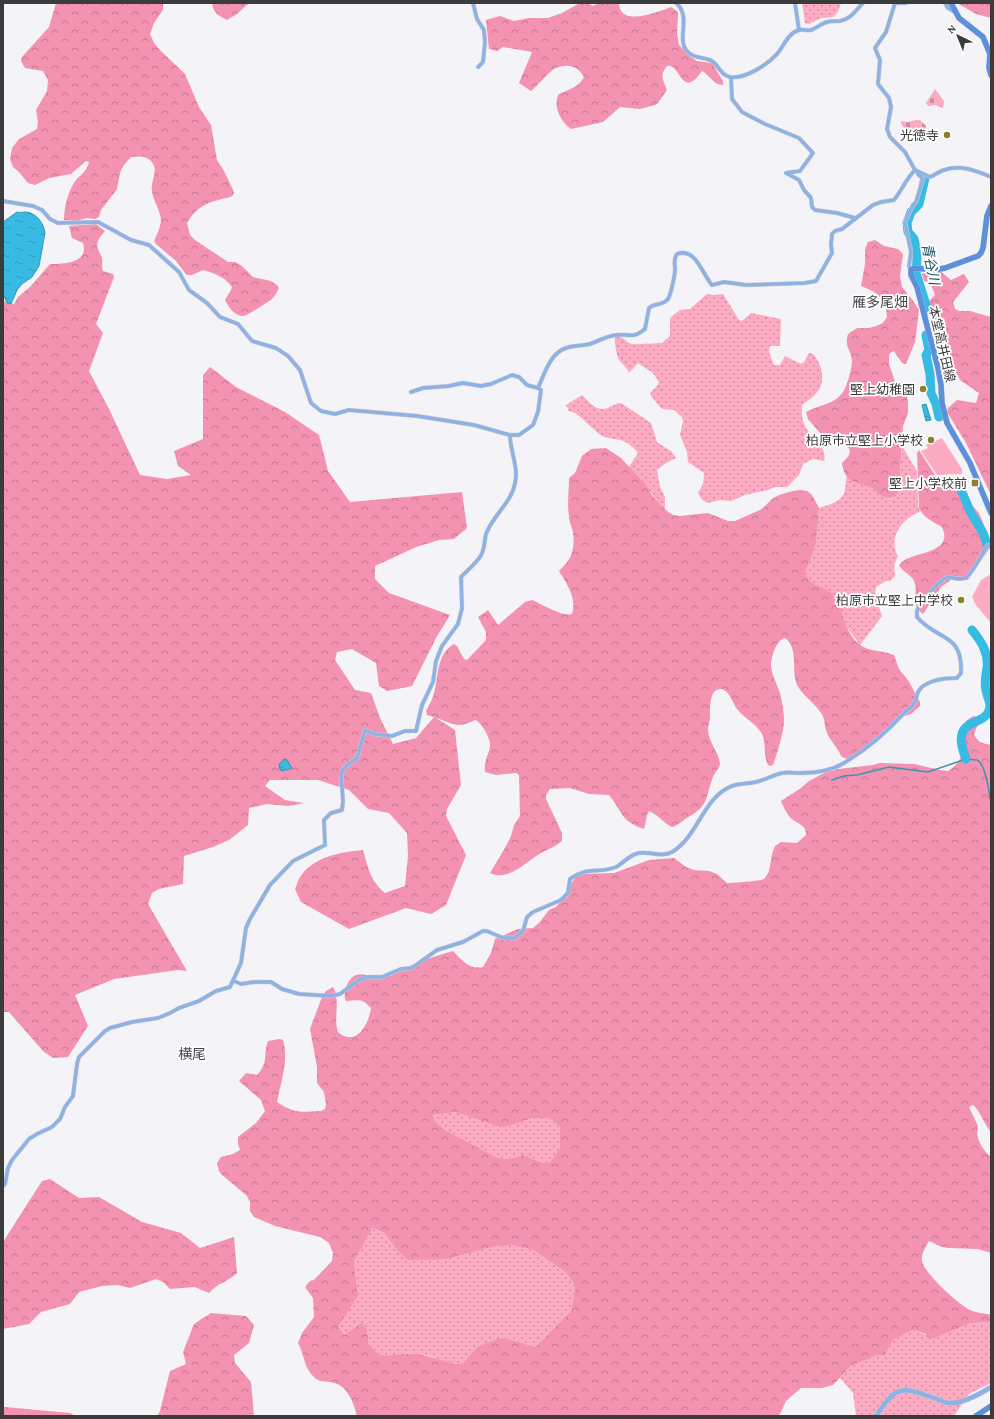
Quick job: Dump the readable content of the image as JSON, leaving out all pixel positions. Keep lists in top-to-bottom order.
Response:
{
  "streets": {
    "main road": ["本堂高井田線"]
  },
  "districts": ["雁多尾畑", "横尾"],
  "water": ["青谷川"],
  "places": {
    "other": [
      "光徳寺",
      "堅上幼稚園",
      "柏原市立堅上小学校",
      "柏原市立堅上中学校"
    ],
    "transit": ["堅上小学校前"]
  },
  "north": "top left"
}
